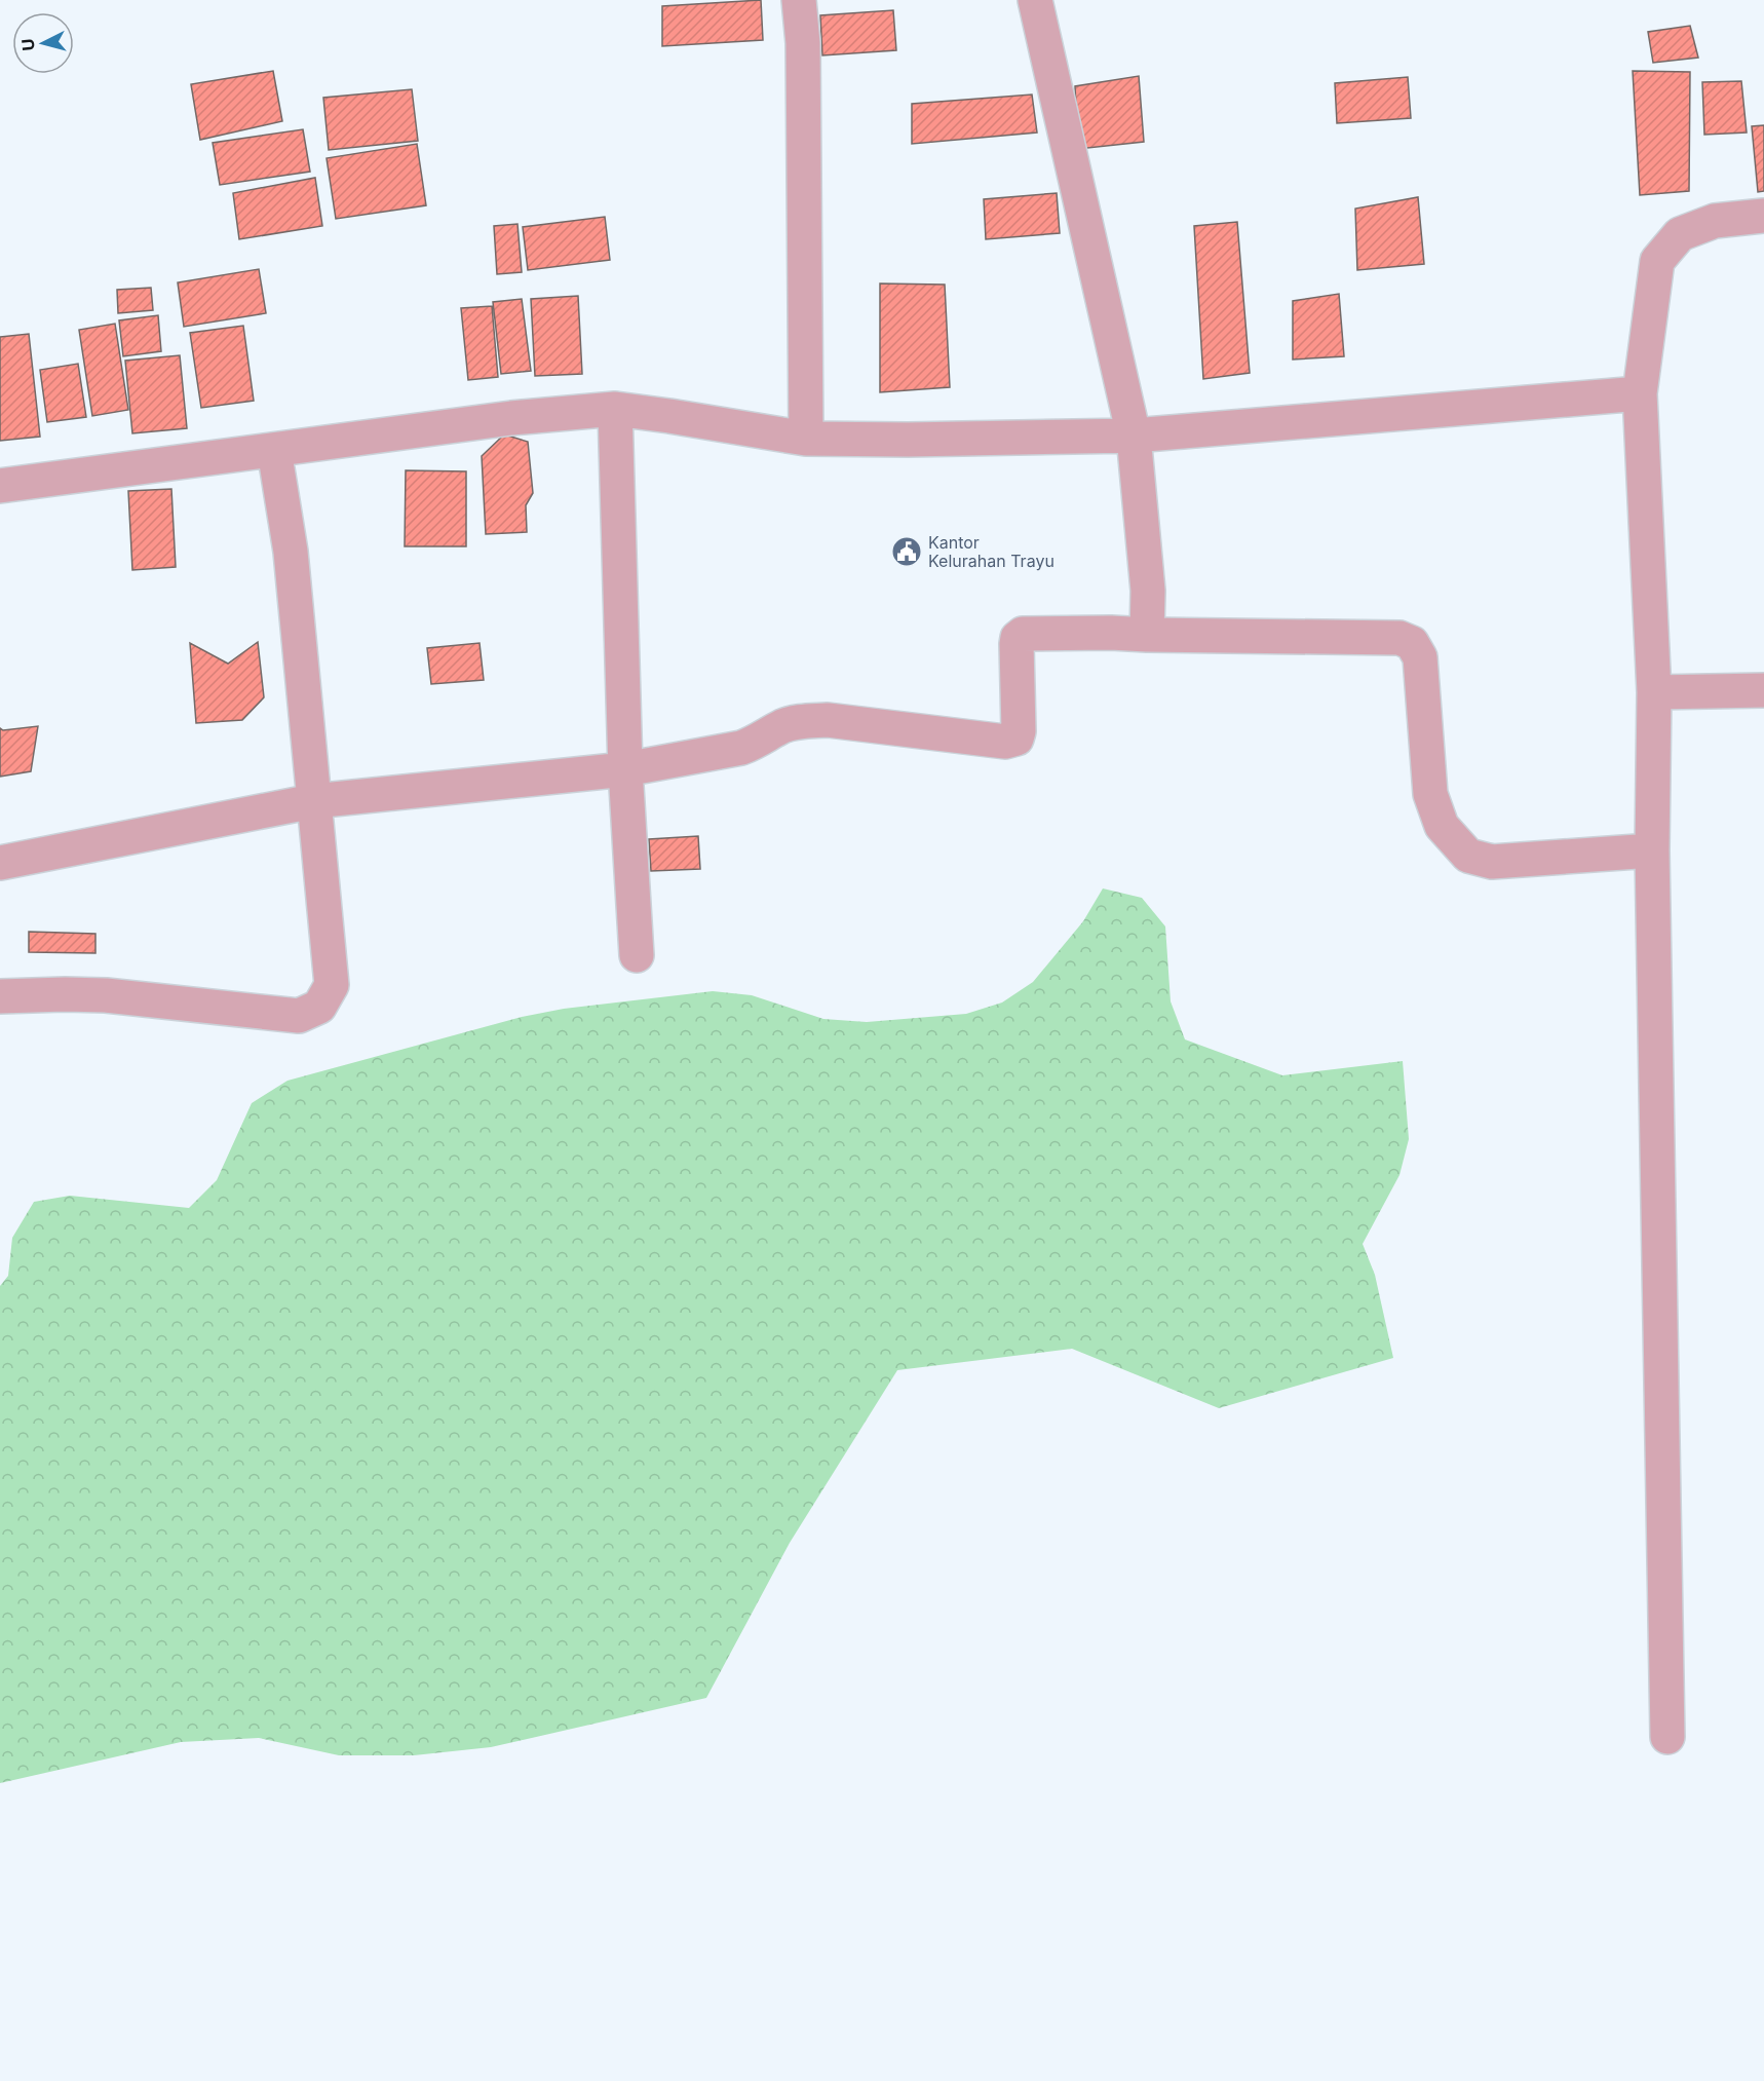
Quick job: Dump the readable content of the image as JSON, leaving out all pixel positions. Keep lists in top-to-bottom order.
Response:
{
  "places": {
    "public building": ["Kantor Kelurahan Trayu"]
  },
  "north": "left"
}
